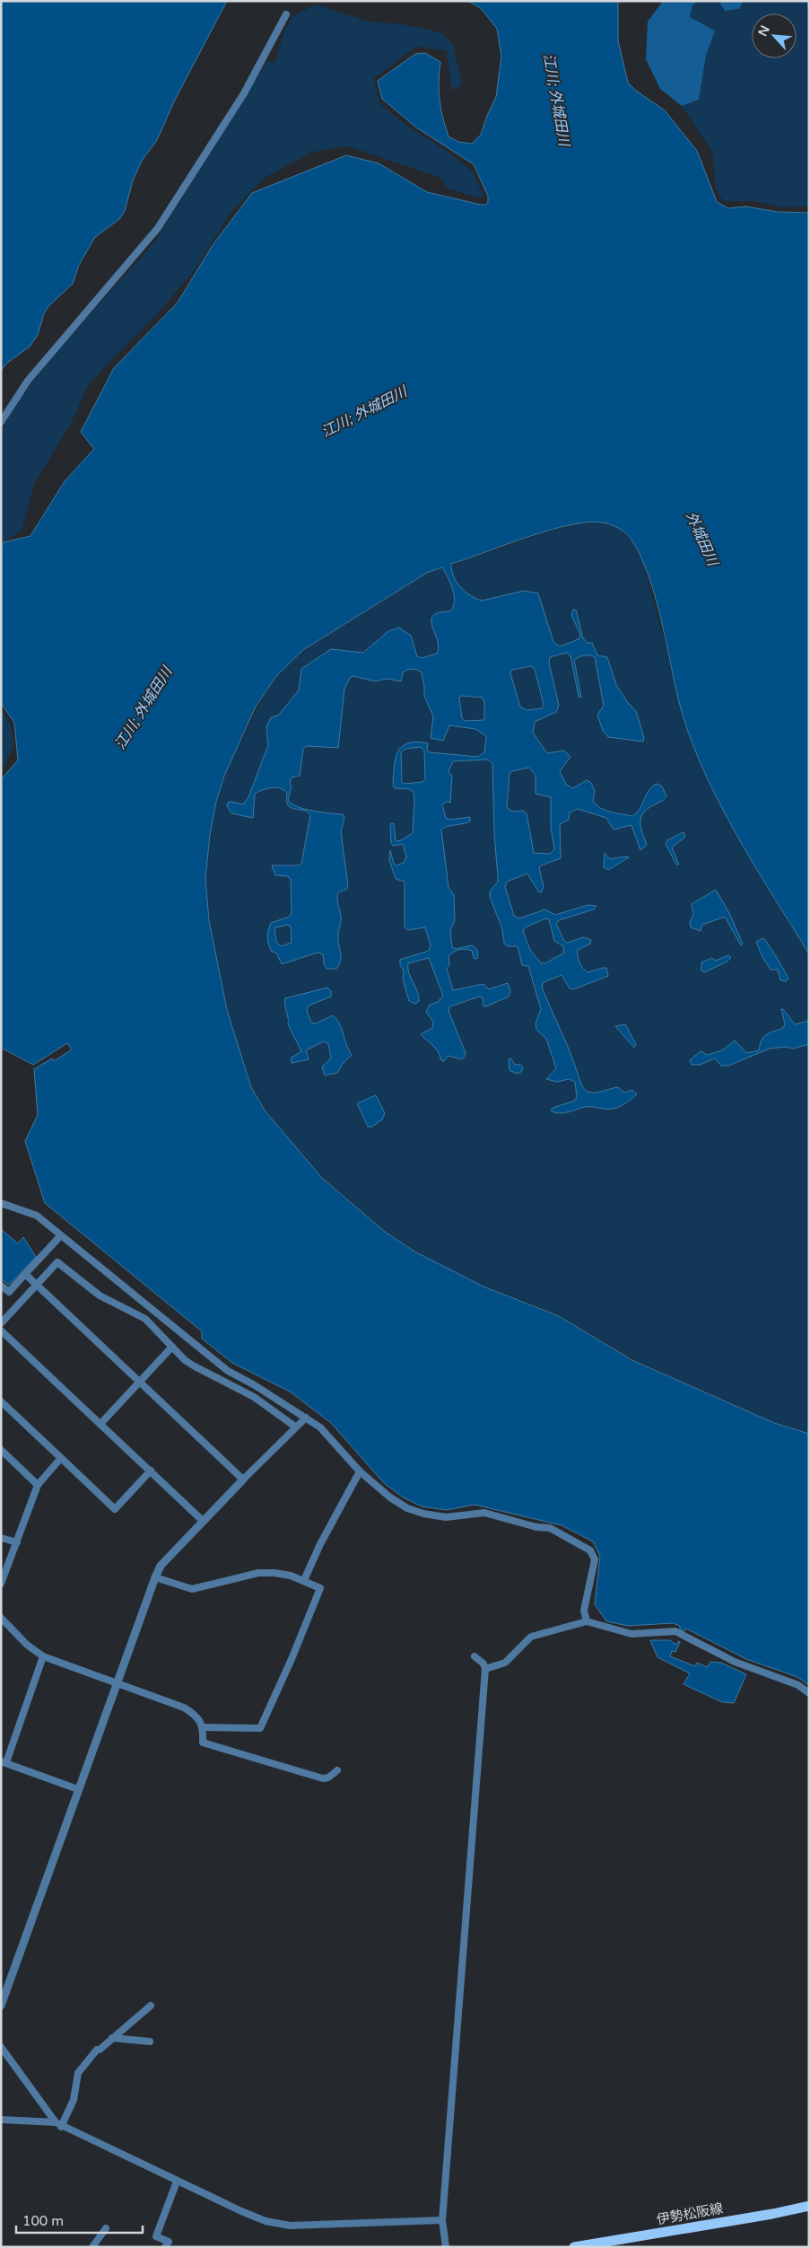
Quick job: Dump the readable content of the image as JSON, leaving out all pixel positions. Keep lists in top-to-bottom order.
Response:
{
  "streets": {
    "main road": ["伊勢松阪線"]
  },
  "water": ["江川; 外城田川", "外城田川"],
  "scale_bar": "100 m",
  "north": "top left"
}
